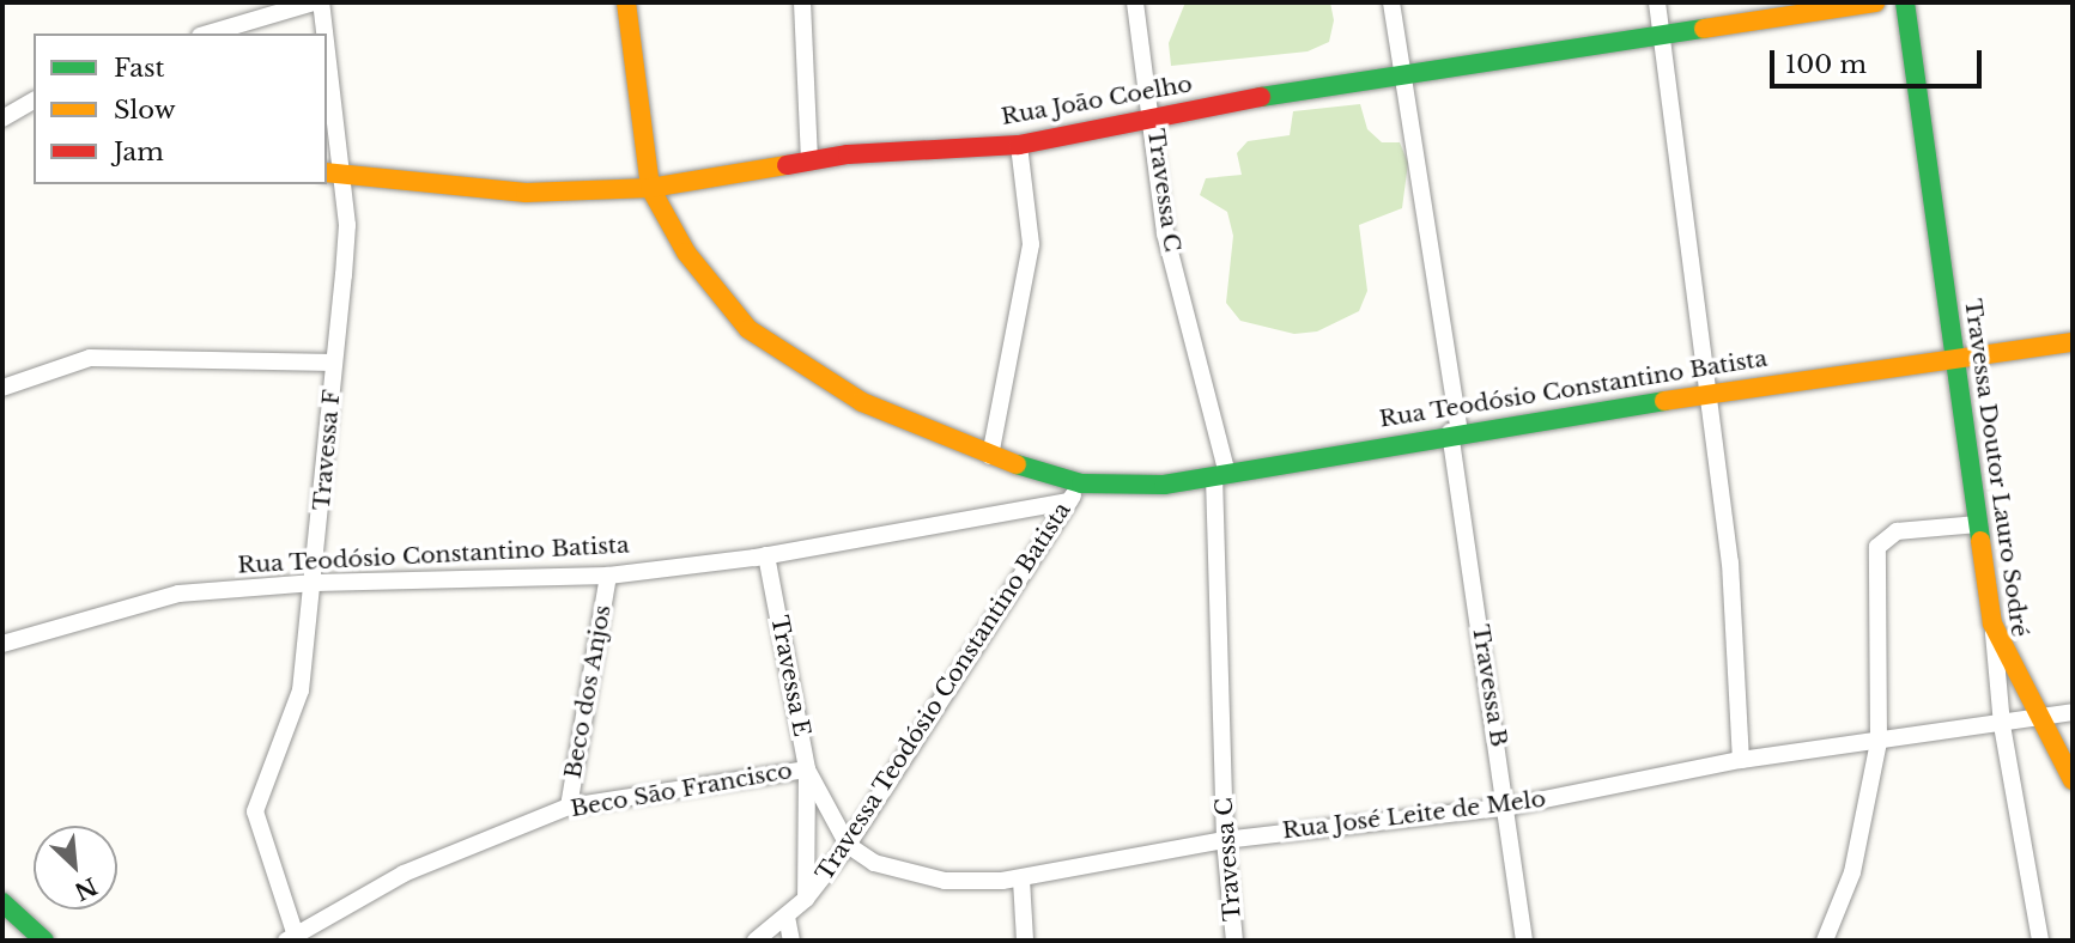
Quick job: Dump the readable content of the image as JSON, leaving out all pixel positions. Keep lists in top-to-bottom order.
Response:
{
  "streets": {
    "street": [
      "Rua João Coelho",
      "Travessa C",
      "Rua Teodósio Constantino Batista",
      "Travessa F",
      "Travessa Doutor Lauro Sodré",
      "Travessa E",
      "Travessa B",
      "Beco dos Anjos",
      "Travessa Teodósio Constantino Batista",
      "Beco São Francisco",
      "Rua José Leite de Melo"
    ]
  },
  "crossings": [
    ["Rua João Coelho", "Travessa C"],
    ["Rua João Coelho", "Rua Teodósio Constantino Batista"],
    ["Rua João Coelho", "Travessa F"],
    ["Rua João Coelho", "Travessa B"],
    ["Travessa C", "Rua Teodósio Constantino Batista"],
    ["Travessa C", "Rua José Leite de Melo"],
    ["Rua Teodósio Constantino Batista", "Travessa F"],
    ["Rua Teodósio Constantino Batista", "Travessa Doutor Lauro Sodré"],
    ["Rua Teodósio Constantino Batista", "Travessa E"],
    ["Rua Teodósio Constantino Batista", "Travessa B"],
    ["Rua Teodósio Constantino Batista", "Beco dos Anjos"],
    ["Rua Teodósio Constantino Batista", "Travessa Teodósio Constantino Batista"],
    ["Travessa F", "Beco São Francisco"],
    ["Travessa Doutor Lauro Sodré", "Rua José Leite de Melo"],
    ["Travessa E", "Travessa Teodósio Constantino Batista"],
    ["Travessa E", "Beco São Francisco"],
    ["Travessa B", "Rua José Leite de Melo"],
    ["Beco dos Anjos", "Beco São Francisco"],
    ["Travessa Teodósio Constantino Batista", "Rua José Leite de Melo"]
  ],
  "legend": ["Fast", "Slow", "Jam"],
  "scale_bar": "100 m",
  "north": "bottom right"
}
